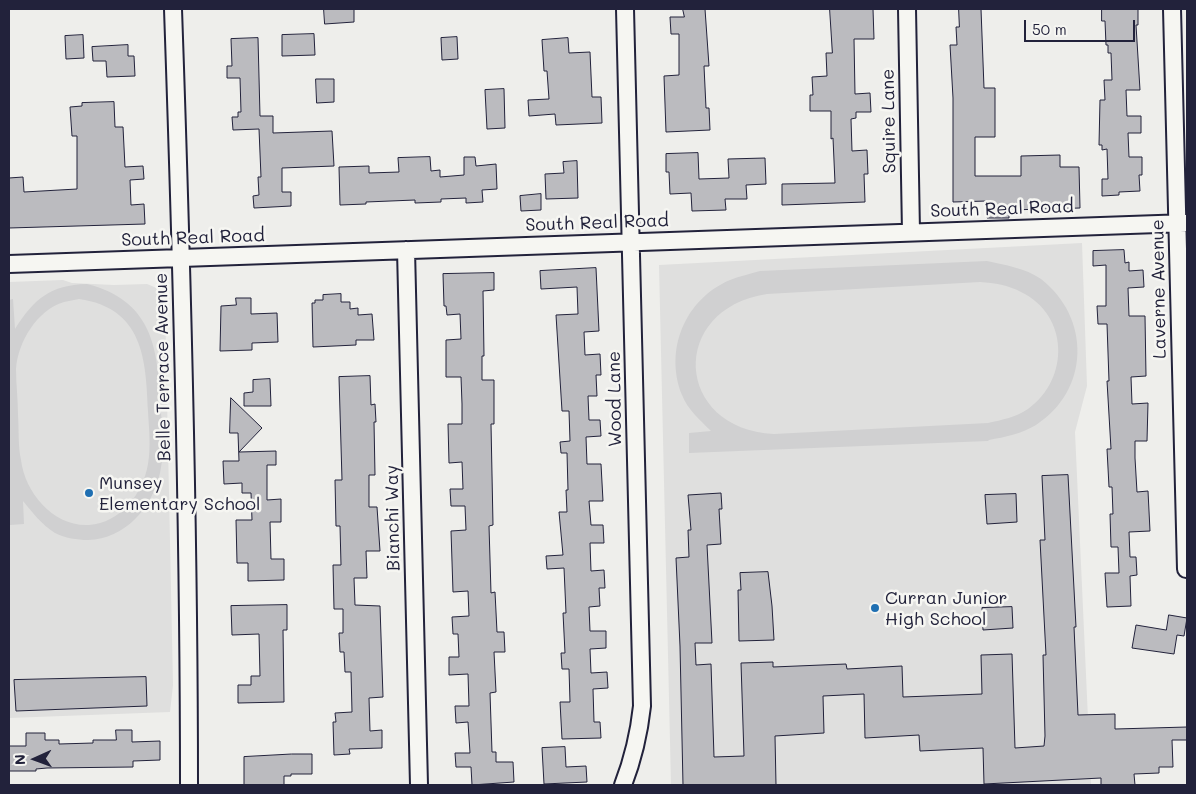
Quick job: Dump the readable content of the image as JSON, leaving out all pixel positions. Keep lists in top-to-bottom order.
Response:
{
  "streets": {
    "street": [
      "Squire Lane",
      "South Real Road",
      "Laverne Avenue",
      "Belle Terrace Avenue",
      "Wood Lane",
      "Bianchi Way"
    ]
  },
  "crossings": [
    ["Squire Lane", "South Real Road"],
    ["South Real Road", "Laverne Avenue"],
    ["South Real Road", "Belle Terrace Avenue"],
    ["South Real Road", "Wood Lane"],
    ["South Real Road", "Bianchi Way"]
  ],
  "places": ["Munsey Elementary School", "Curran Junior High School"],
  "scale_bar": "50 m",
  "north": "left"
}
